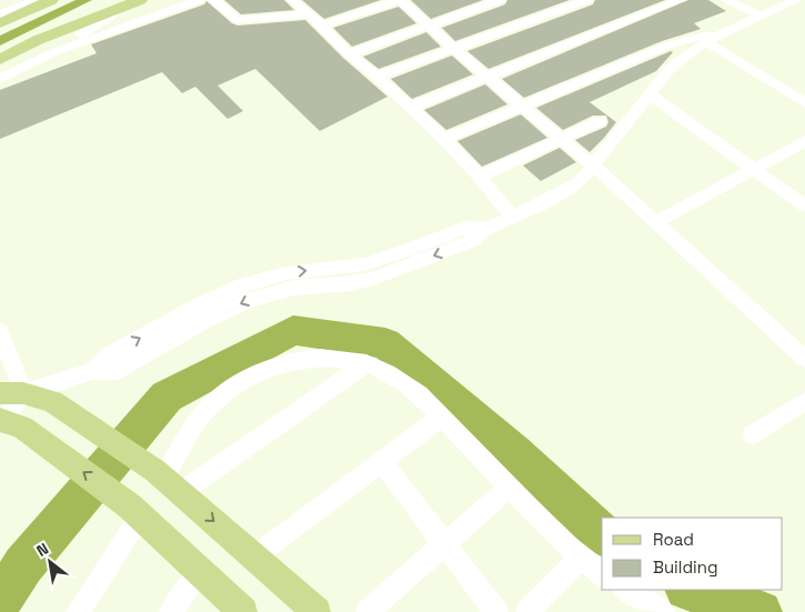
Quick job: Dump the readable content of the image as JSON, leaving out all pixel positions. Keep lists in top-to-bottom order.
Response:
{
  "legend": ["Road", "Building"],
  "north": "top left"
}
